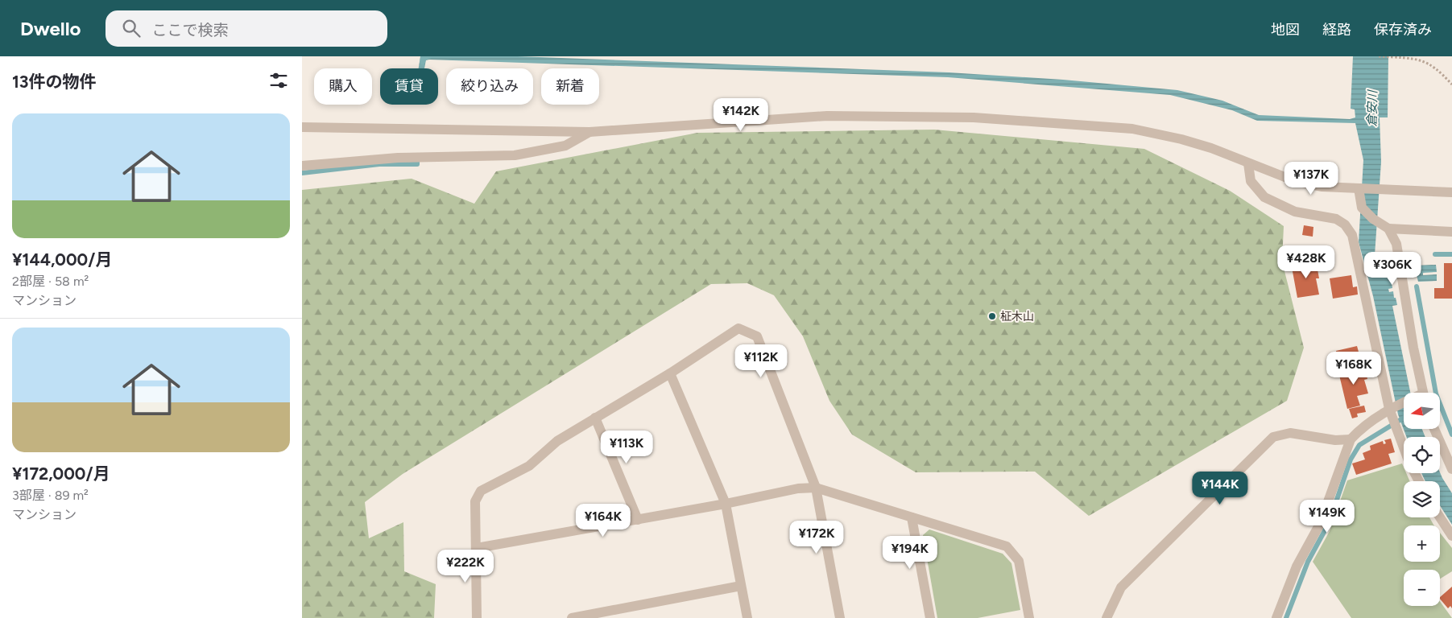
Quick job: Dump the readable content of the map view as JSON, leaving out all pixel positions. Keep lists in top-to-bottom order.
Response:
{
  "water": ["倉安川"],
  "places": ["柾木山"],
  "north": "left",
  "page": {
    "header": "Dwello",
    "search": "ここで検索",
    "nav": ["地図", "経路", "保存済み"],
    "heading": "13件の物件",
    "chip": [
      "購入",
      "賃貸",
      "絞り込み",
      "新着"
    ],
    "price": [
      "¥142K",
      "¥137K",
      "¥428K",
      "¥306K",
      "¥112K",
      "¥168K",
      "¥113K",
      "¥144K",
      "¥149K",
      "¥164K",
      "¥172K",
      "¥194K",
      "¥222K"
    ],
    "list": [
      {
        "name": "¥144,000/月",
        "note": "2部屋 · 58 m² · マンション"
      },
      {
        "name": "¥172,000/月",
        "note": "3部屋 · 89 m² · マンション"
      }
    ],
    "map_buttons": ["+", "−"]
  }
}
